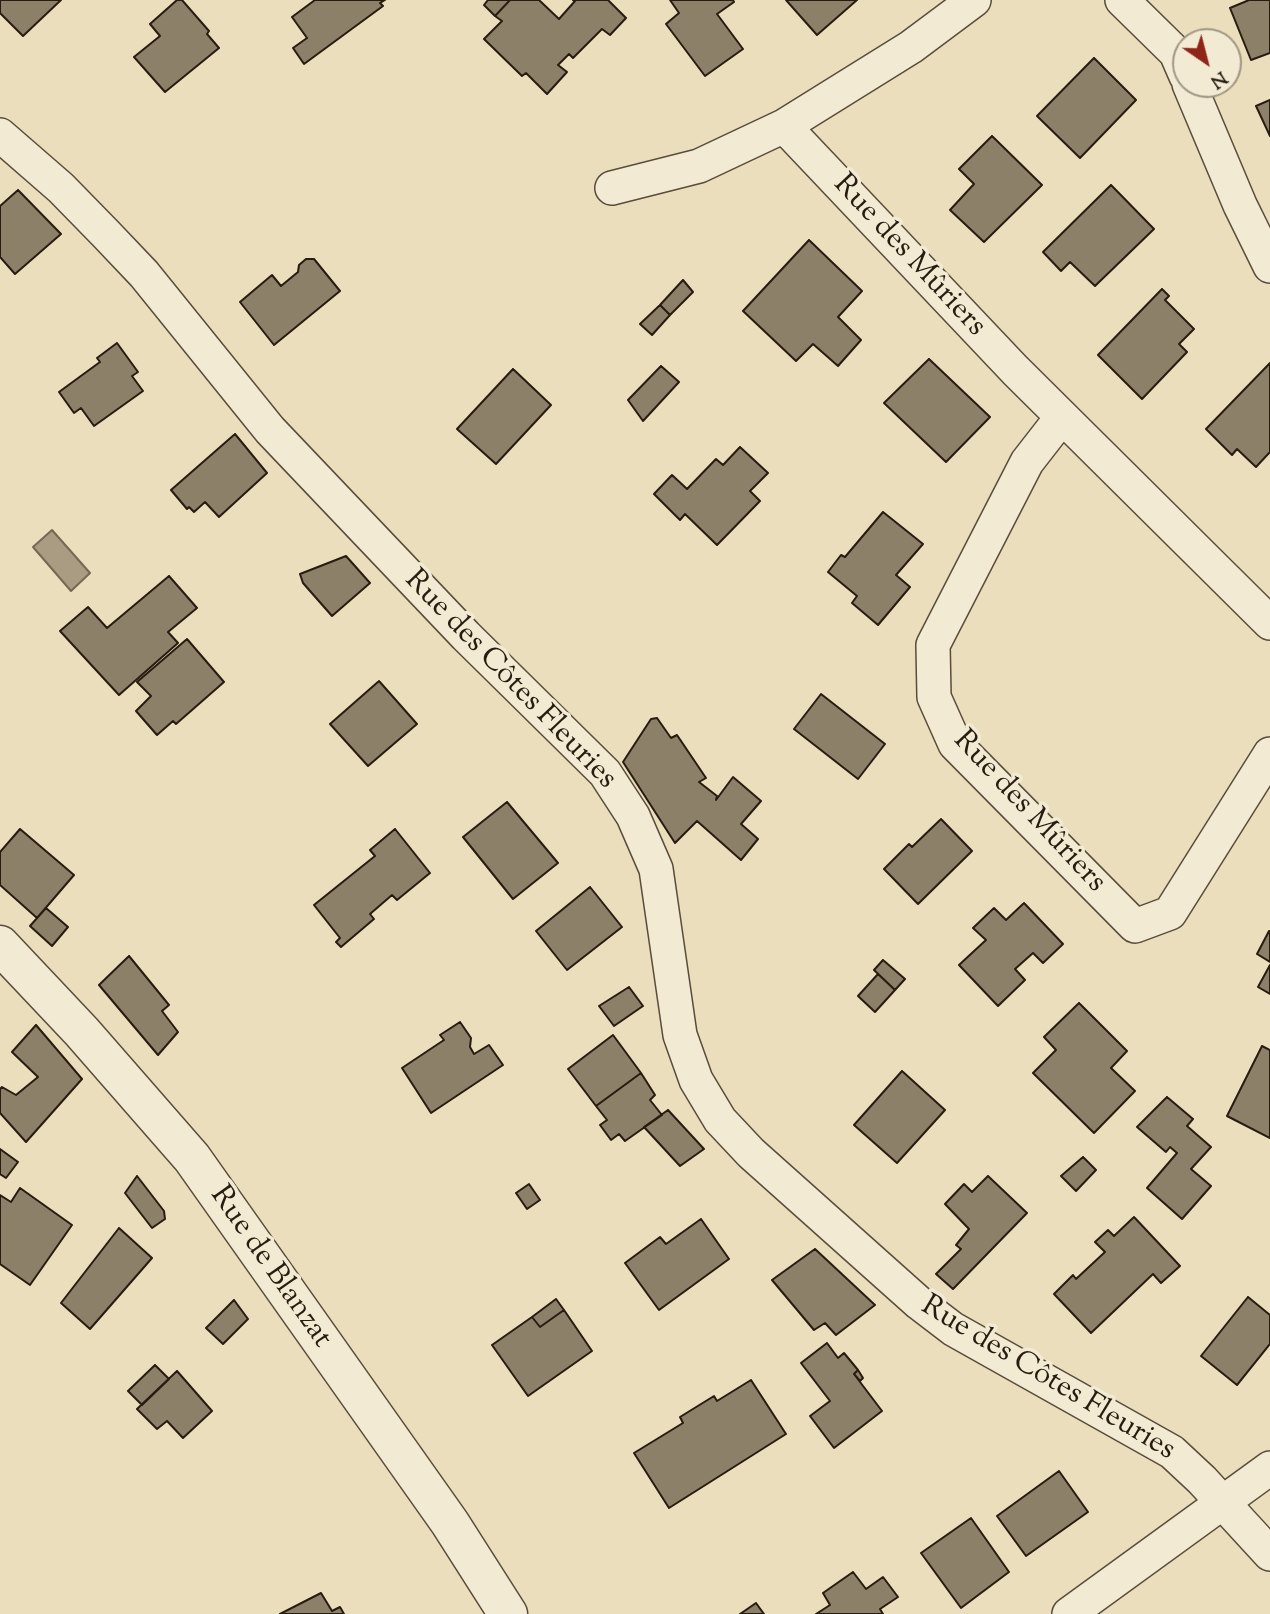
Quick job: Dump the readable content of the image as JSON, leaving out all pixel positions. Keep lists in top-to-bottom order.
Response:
{
  "streets": {
    "street": ["Rue des Mûriers", "Rue des Côtes Fleuries", "Rue de Blanzat"]
  },
  "north": "bottom right"
}
